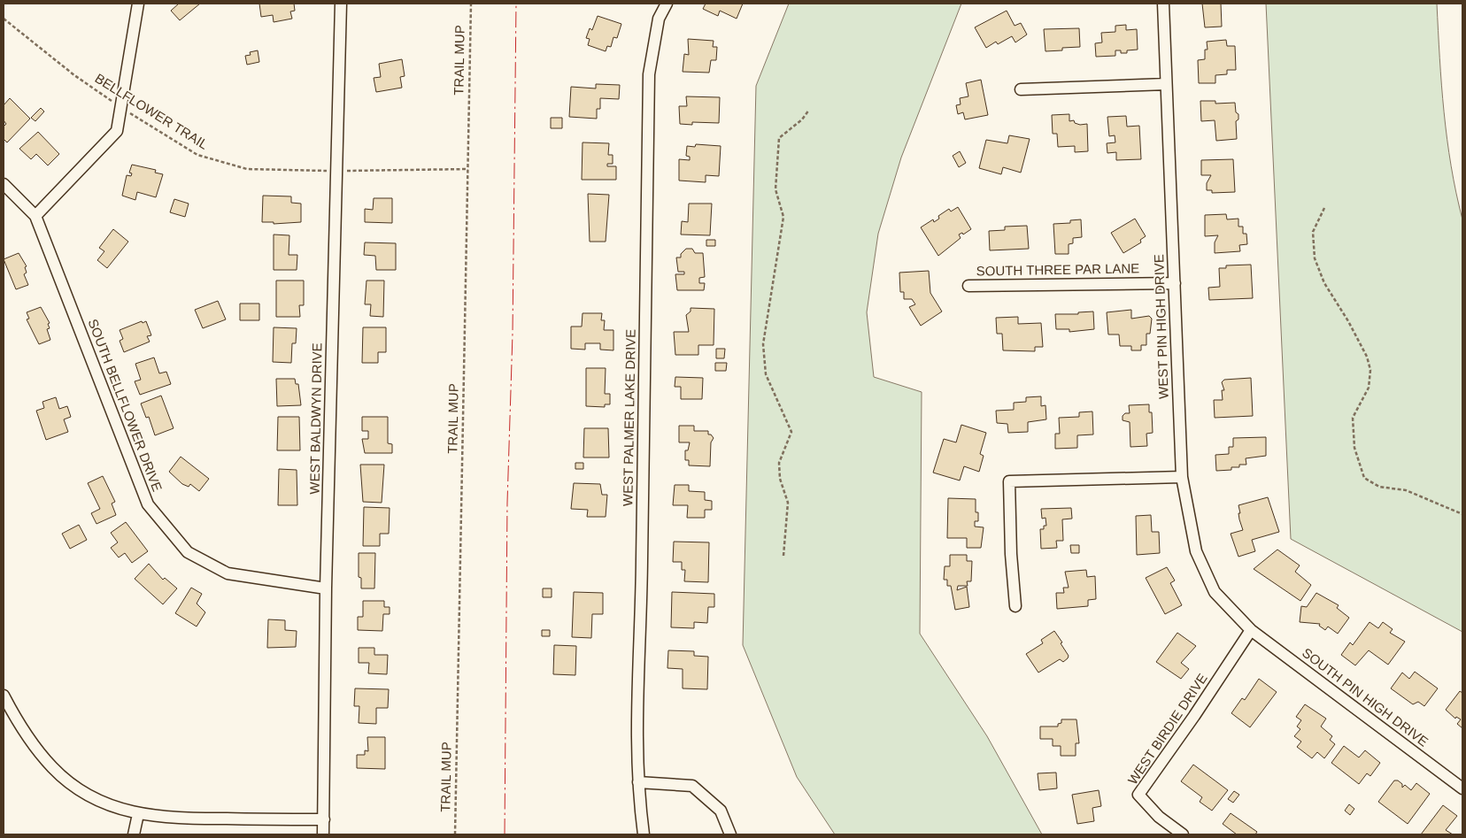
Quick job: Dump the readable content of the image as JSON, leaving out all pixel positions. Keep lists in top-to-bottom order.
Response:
{
  "streets": {
    "street": [
      "SOUTH THREE PAR LANE",
      "WEST PIN HIGH DRIVE",
      "SOUTH BELLFLOWER DRIVE",
      "WEST PALMER LAKE DRIVE",
      "WEST BALDWYN DRIVE",
      "SOUTH PIN HIGH DRIVE",
      "WEST BIRDIE DRIVE"
    ],
    "path": ["TRAIL MUP", "BELLFLOWER TRAIL"]
  },
  "crossings": [
    ["TRAIL MUP", "BELLFLOWER TRAIL"],
    ["BELLFLOWER TRAIL", "WEST BALDWYN DRIVE"],
    ["SOUTH THREE PAR LANE", "WEST PIN HIGH DRIVE"],
    ["WEST PIN HIGH DRIVE", "SOUTH PIN HIGH DRIVE"],
    ["WEST PIN HIGH DRIVE", "WEST BIRDIE DRIVE"],
    ["SOUTH BELLFLOWER DRIVE", "WEST BALDWYN DRIVE"],
    ["SOUTH PIN HIGH DRIVE", "WEST BIRDIE DRIVE"]
  ]
}
